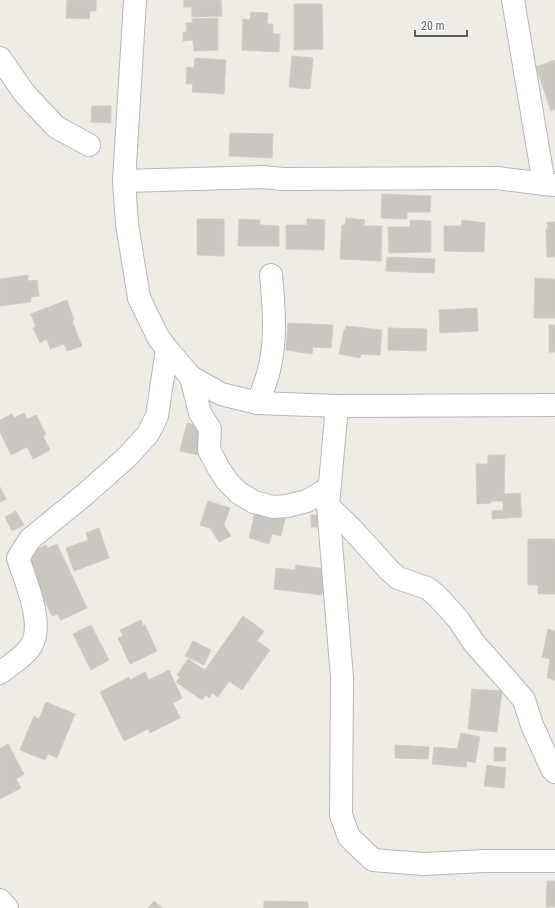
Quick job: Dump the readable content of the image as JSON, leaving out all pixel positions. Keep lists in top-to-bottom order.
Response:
{
  "scale_bar": "20 m"
}
